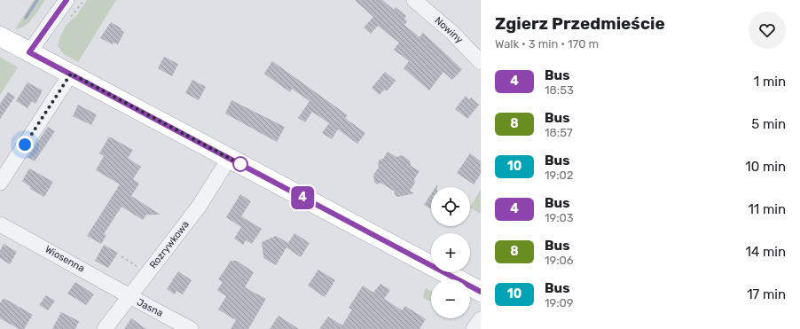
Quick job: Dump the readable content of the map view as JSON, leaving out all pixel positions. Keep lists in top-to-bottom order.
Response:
{
  "streets": {
    "street": [
      "Nowiny",
      "Rozrywkowa",
      "Wiosenna",
      "Jasna"
    ]
  },
  "crossings": [
    ["Rozrywkowa", "Wiosenna"],
    ["Rozrywkowa", "Jasna"],
    ["Wiosenna", "Jasna"]
  ],
  "lines": ["bus line 4"],
  "page": {
    "on_map": "4",
    "heading": ["Zgierz Przedmieście", "Walk · 3 min · 170 m"],
    "list": [
      {
        "mark": "4",
        "name": "Bus",
        "note": "18:53",
        "value": "1 min"
      },
      {
        "mark": "8",
        "name": "Bus",
        "note": "18:57",
        "value": "5 min"
      },
      {
        "mark": "10",
        "name": "Bus",
        "note": "19:02",
        "value": "10 min"
      },
      {
        "mark": "4",
        "name": "Bus",
        "note": "19:03",
        "value": "11 min"
      },
      {
        "mark": "8",
        "name": "Bus",
        "note": "19:06",
        "value": "14 min"
      },
      {
        "mark": "10",
        "name": "Bus",
        "note": "19:09",
        "value": "17 min"
      }
    ],
    "map_buttons": ["+", "−"]
  }
}
